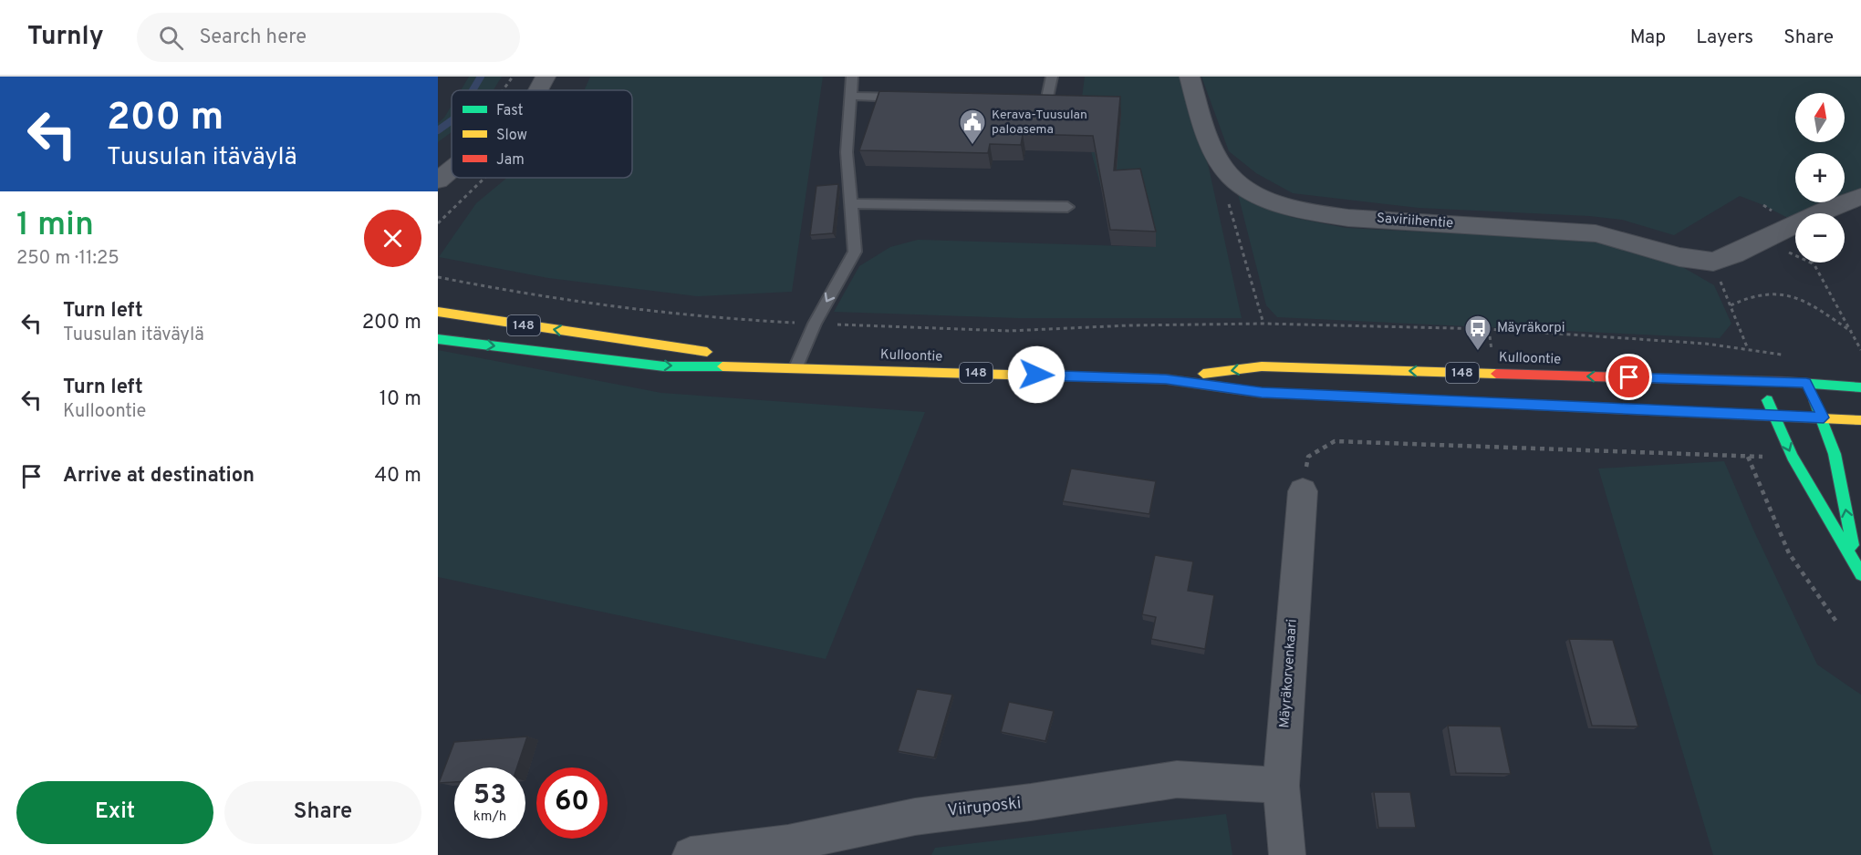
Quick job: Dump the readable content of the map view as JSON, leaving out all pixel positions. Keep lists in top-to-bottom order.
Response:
{
  "streets": {
    "main road": ["148", "Kulloontie"],
    "street": ["Saviriihentie", "Mäyräkorvenkaari", "Viiruposki"]
  },
  "crossings": [
    ["Mäyräkorvenkaari", "Viiruposki"]
  ],
  "places": {
    "public building": ["Kerava-Tuusulan paloasema"],
    "bus stop": ["Mäyräkorpi"]
  },
  "legend": ["Fast", "Slow", "Jam"],
  "north": "top",
  "page": {
    "header": "Turnly",
    "search": "Search here",
    "nav": ["Map", "Layers", "Share"],
    "turn": ["200 m", "Tuusulan itäväylä"],
    "map_buttons": ["+", "−"],
    "heading": ["1 min", "250 m · 11:25"],
    "list": [
      {
        "name": "Turn left",
        "note": "Tuusulan itäväylä",
        "value": "200 m"
      },
      {
        "name": "Turn left",
        "note": "Kulloontie",
        "value": "10 m"
      },
      {
        "name": "Arrive at destination",
        "value": "40 m"
      }
    ],
    "speed": "53 km/h",
    "limit": "60",
    "buttons": ["Exit", "Share"]
  }
}
